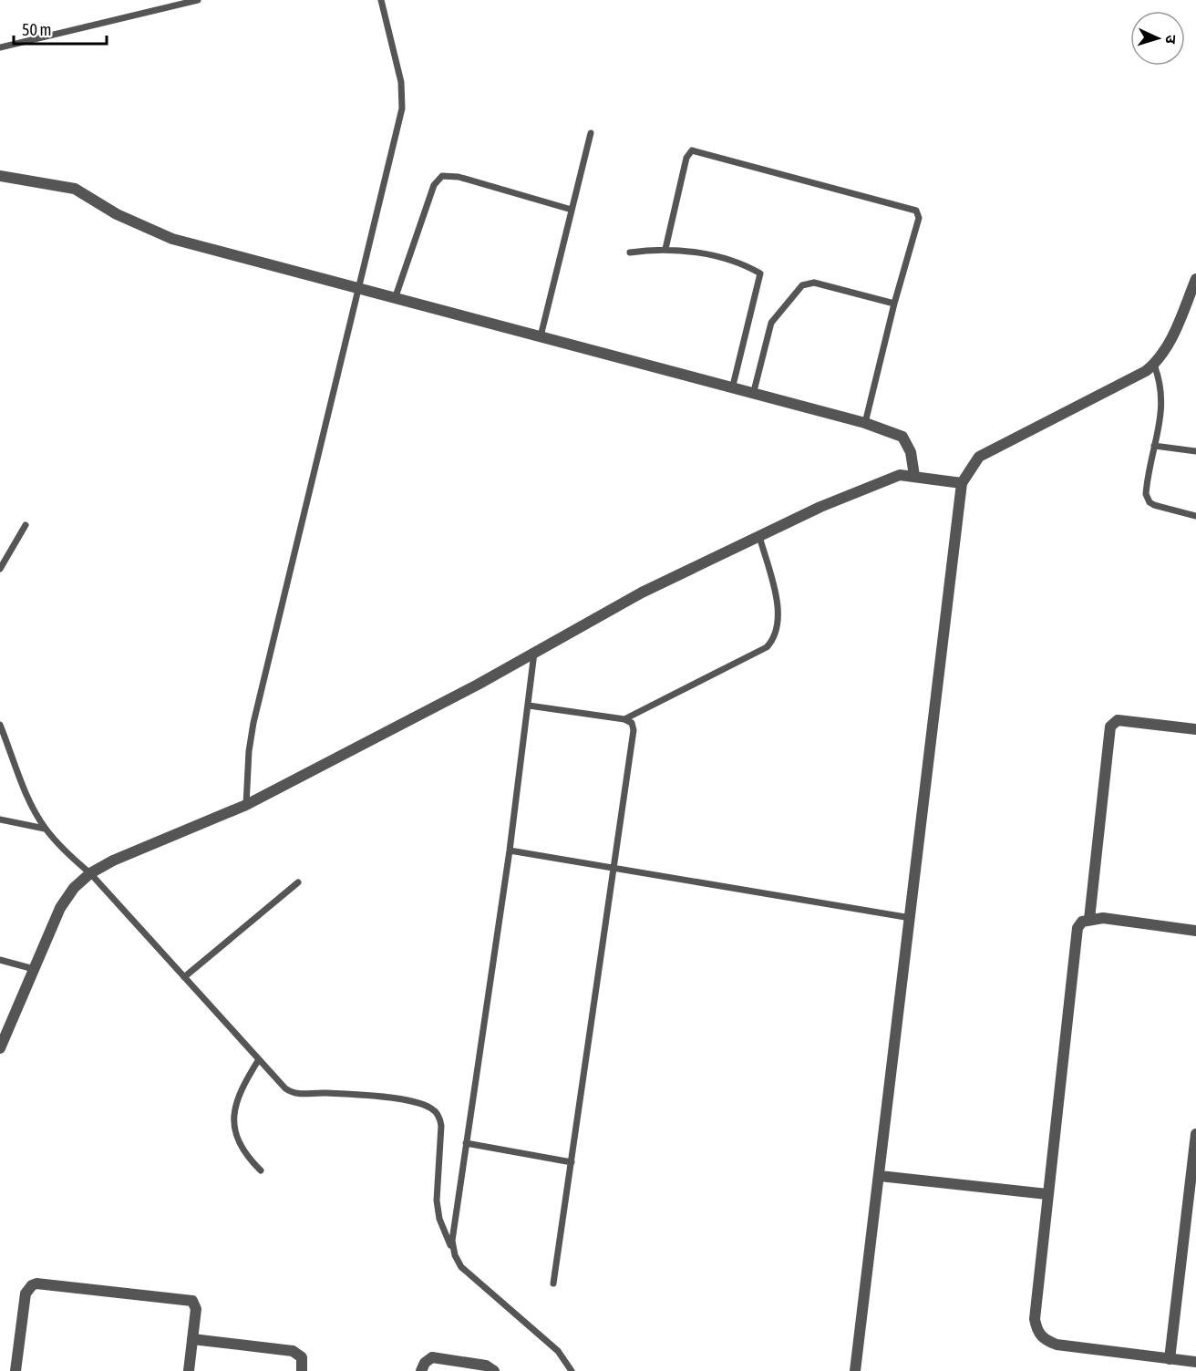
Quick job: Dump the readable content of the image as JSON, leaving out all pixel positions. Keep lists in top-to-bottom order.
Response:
{
  "scale_bar": "50 m",
  "north": "right"
}
